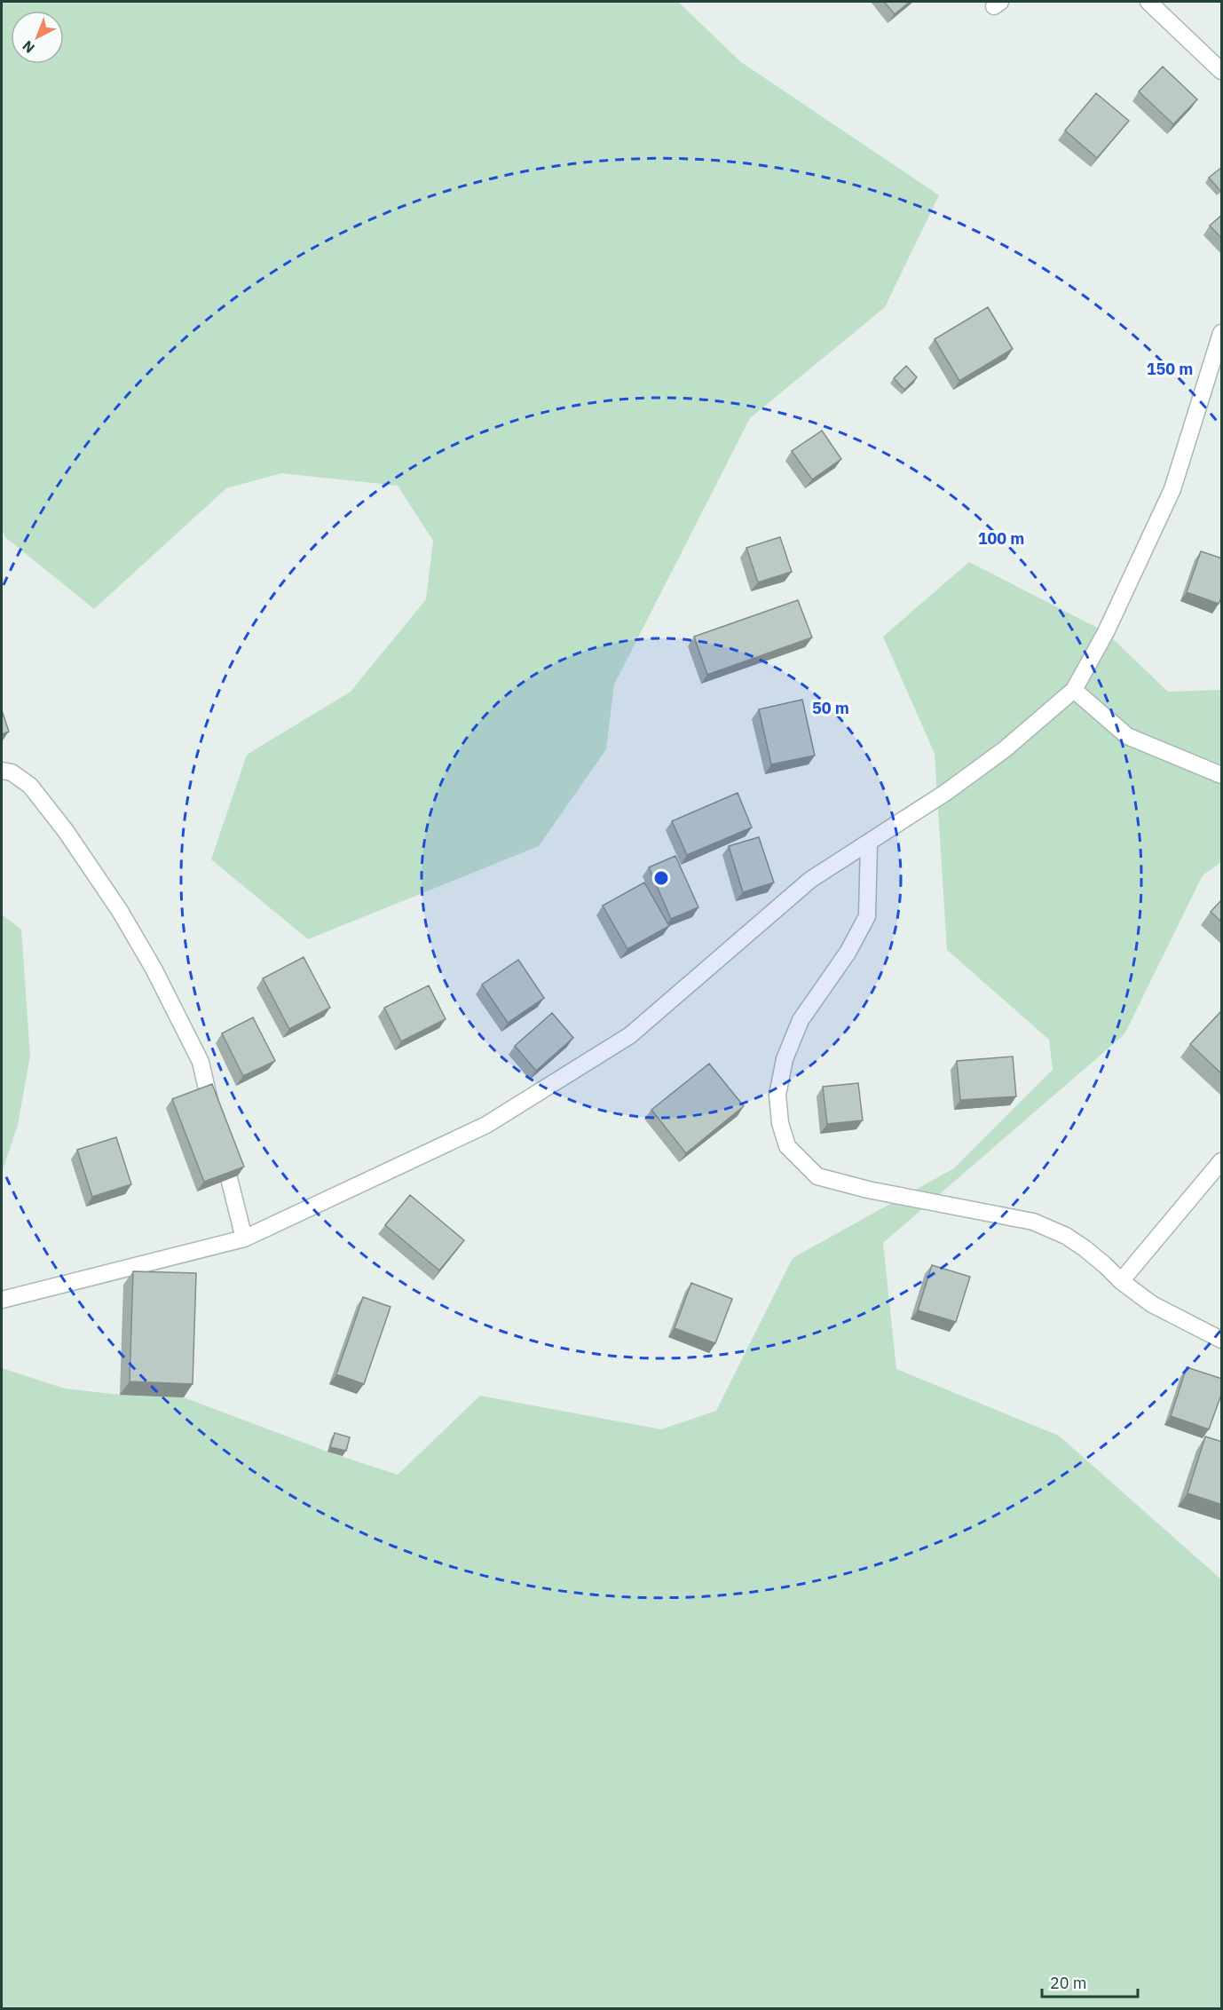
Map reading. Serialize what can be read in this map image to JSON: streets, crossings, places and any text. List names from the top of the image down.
{
  "scale_bar": "20 m",
  "north": "bottom left",
  "rings": ["150 m", "100 m", "50 m"]
}
